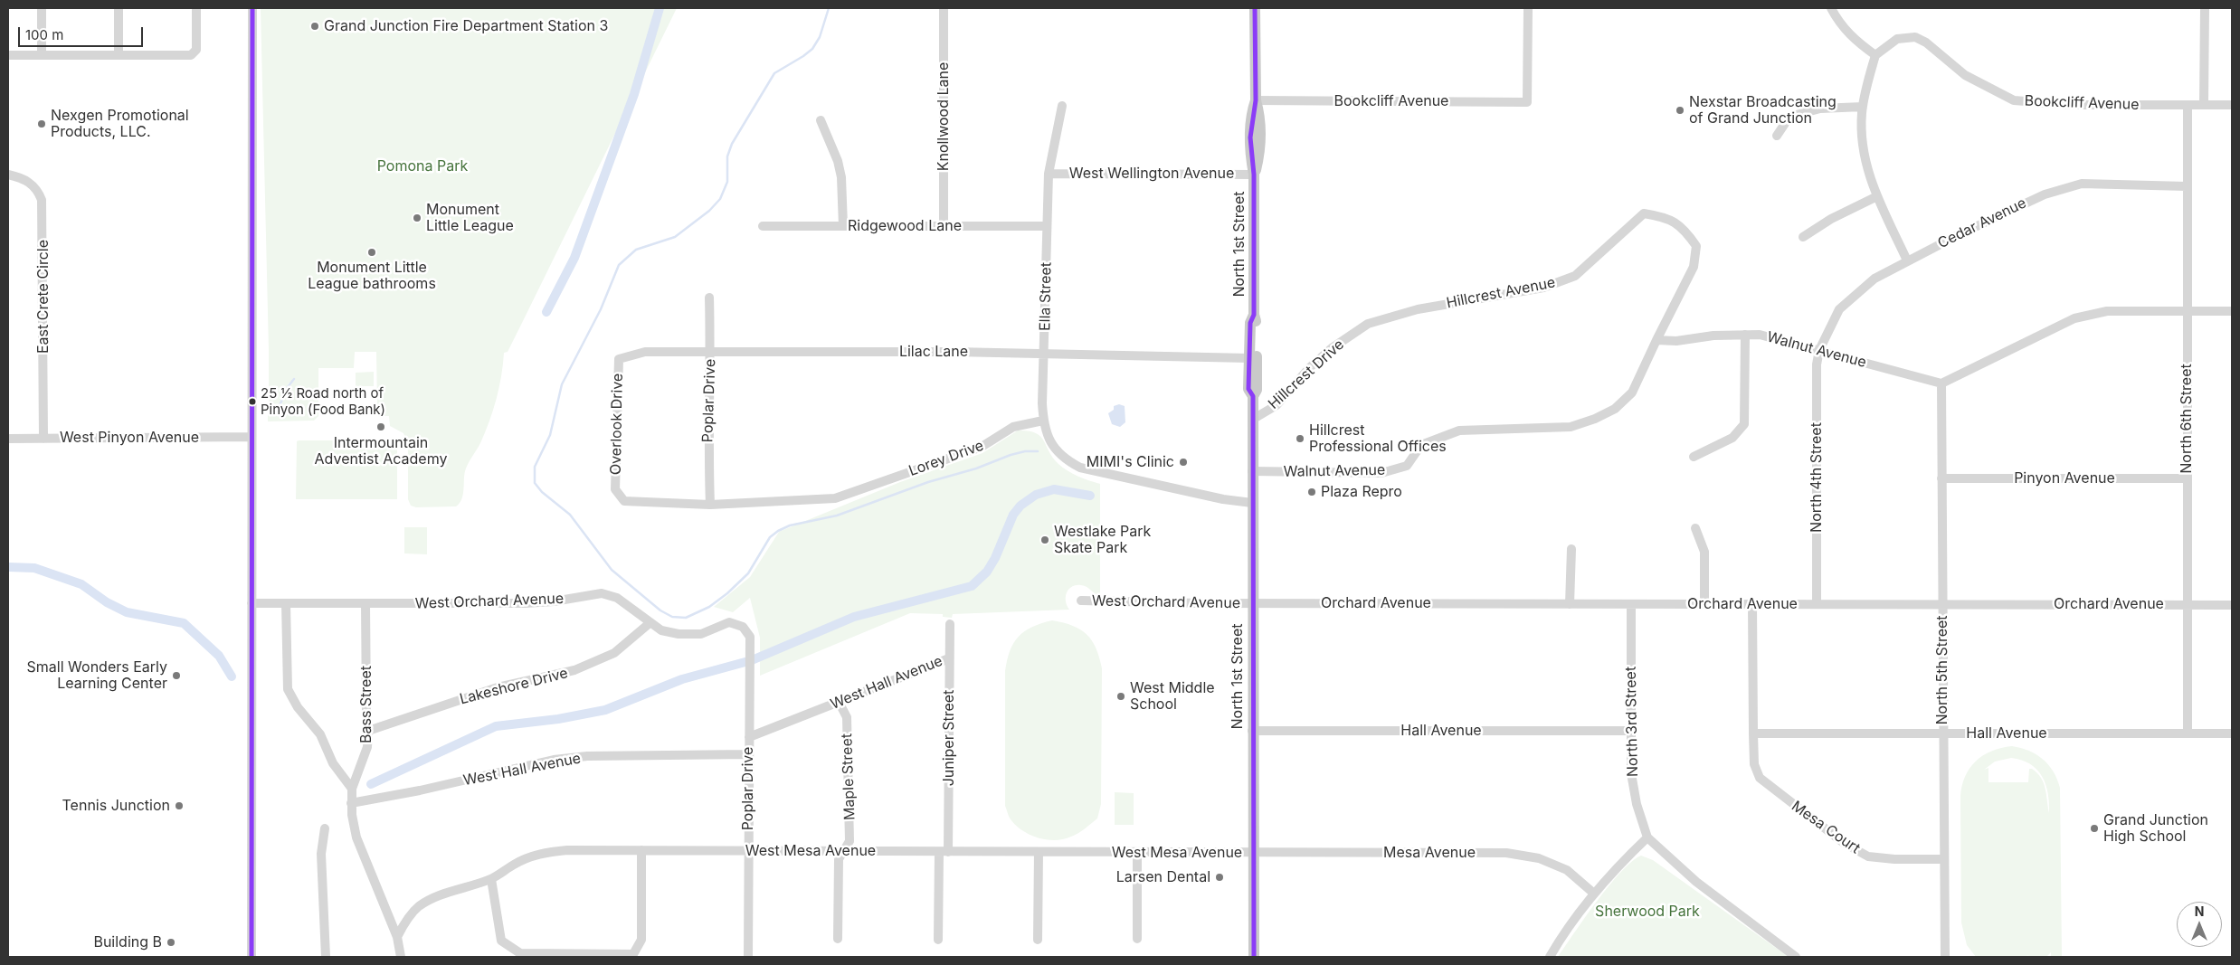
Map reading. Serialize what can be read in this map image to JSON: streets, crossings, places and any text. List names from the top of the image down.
{
  "streets": {
    "main road": ["North 1st Street"],
    "street": [
      "Bookcliff Avenue",
      "Knollwood Lane",
      "West Wellington Avenue",
      "Cedar Avenue",
      "Ridgewood Lane",
      "Hillcrest Avenue",
      "East Crete Circle",
      "Ella Street",
      "Walnut Avenue",
      "Lilac Lane",
      "Hillcrest Drive",
      "Poplar Drive",
      "North 6th Street",
      "Overlook Drive",
      "West Pinyon Avenue",
      "Lorey Drive",
      "North 4th Street",
      "Pinyon Avenue",
      "West Orchard Avenue",
      "Orchard Avenue",
      "North 5th Street",
      "West Hall Avenue",
      "Lakeshore Drive",
      "Bass Street",
      "North 3rd Street",
      "Hall Avenue",
      "Juniper Street",
      "Maple Street",
      "Mesa Court",
      "West Mesa Avenue",
      "Mesa Avenue"
    ]
  },
  "crossings": [
    ["Bookcliff Avenue", "North 1st Street"],
    ["Bookcliff Avenue", "North 6th Street"],
    ["Knollwood Lane", "Ridgewood Lane"],
    ["West Wellington Avenue", "North 1st Street"],
    ["West Wellington Avenue", "Ella Street"],
    ["Cedar Avenue", "Walnut Avenue"],
    ["Cedar Avenue", "North 6th Street"],
    ["Cedar Avenue", "North 4th Street"],
    ["Ridgewood Lane", "Ella Street"],
    ["North 1st Street", "Walnut Avenue"],
    ["North 1st Street", "Lilac Lane"],
    ["North 1st Street", "Hillcrest Drive"],
    ["North 1st Street", "West Orchard Avenue"],
    ["North 1st Street", "Orchard Avenue"],
    ["North 1st Street", "Hall Avenue"],
    ["North 1st Street", "West Mesa Avenue"],
    ["North 1st Street", "Mesa Avenue"],
    ["Hillcrest Avenue", "Walnut Avenue"],
    ["Hillcrest Avenue", "Hillcrest Drive"],
    ["East Crete Circle", "West Pinyon Avenue"],
    ["Ella Street", "Lilac Lane"],
    ["Ella Street", "Lorey Drive"],
    ["Walnut Avenue", "North 4th Street"],
    ["Walnut Avenue", "North 5th Street"],
    ["Lilac Lane", "Poplar Drive"],
    ["Lilac Lane", "Overlook Drive"],
    ["Poplar Drive", "Lorey Drive"],
    ["Poplar Drive", "West Orchard Avenue"],
    ["Poplar Drive", "West Hall Avenue"],
    ["Poplar Drive", "West Mesa Avenue"],
    ["North 6th Street", "Pinyon Avenue"],
    ["North 6th Street", "Orchard Avenue"],
    ["North 6th Street", "Hall Avenue"],
    ["Overlook Drive", "Lorey Drive"],
    ["North 4th Street", "Orchard Avenue"],
    ["Pinyon Avenue", "North 5th Street"],
    ["West Orchard Avenue", "Orchard Avenue"],
    ["West Orchard Avenue", "Lakeshore Drive"],
    ["West Orchard Avenue", "Bass Street"],
    ["Orchard Avenue", "North 5th Street"],
    ["Orchard Avenue", "North 3rd Street"],
    ["North 5th Street", "Hall Avenue"],
    ["North 5th Street", "Mesa Court"],
    ["West Hall Avenue", "Bass Street"],
    ["West Hall Avenue", "Juniper Street"],
    ["West Hall Avenue", "Maple Street"],
    ["Lakeshore Drive", "Bass Street"],
    ["Bass Street", "West Mesa Avenue"],
    ["North 3rd Street", "Hall Avenue"],
    ["Hall Avenue", "Mesa Court"],
    ["Juniper Street", "West Mesa Avenue"],
    ["Maple Street", "West Mesa Avenue"],
    ["West Mesa Avenue", "Mesa Avenue"]
  ],
  "parks": ["Pomona Park", "Sherwood Park"],
  "places": [
    "Grand Junction Fire Department Station 3",
    "Nexstar Broadcasting of Grand Junction",
    "Nexgen Promotional Products, LLC.",
    "Monument Little League",
    "Monument Little League bathrooms",
    "25 ½ Road north of Pinyon (Food Bank)",
    "Intermountain Adventist Academy",
    "Hillcrest Professional Offices",
    "MIMI's Clinic",
    "Plaza Repro",
    "Westlake Park Skate Park",
    "Small Wonders Early Learning Center",
    "West Middle School",
    "Tennis Junction",
    "Grand Junction High School",
    "Larsen Dental",
    "Building B"
  ],
  "scale_bar": "100 m",
  "north": "top"
}
